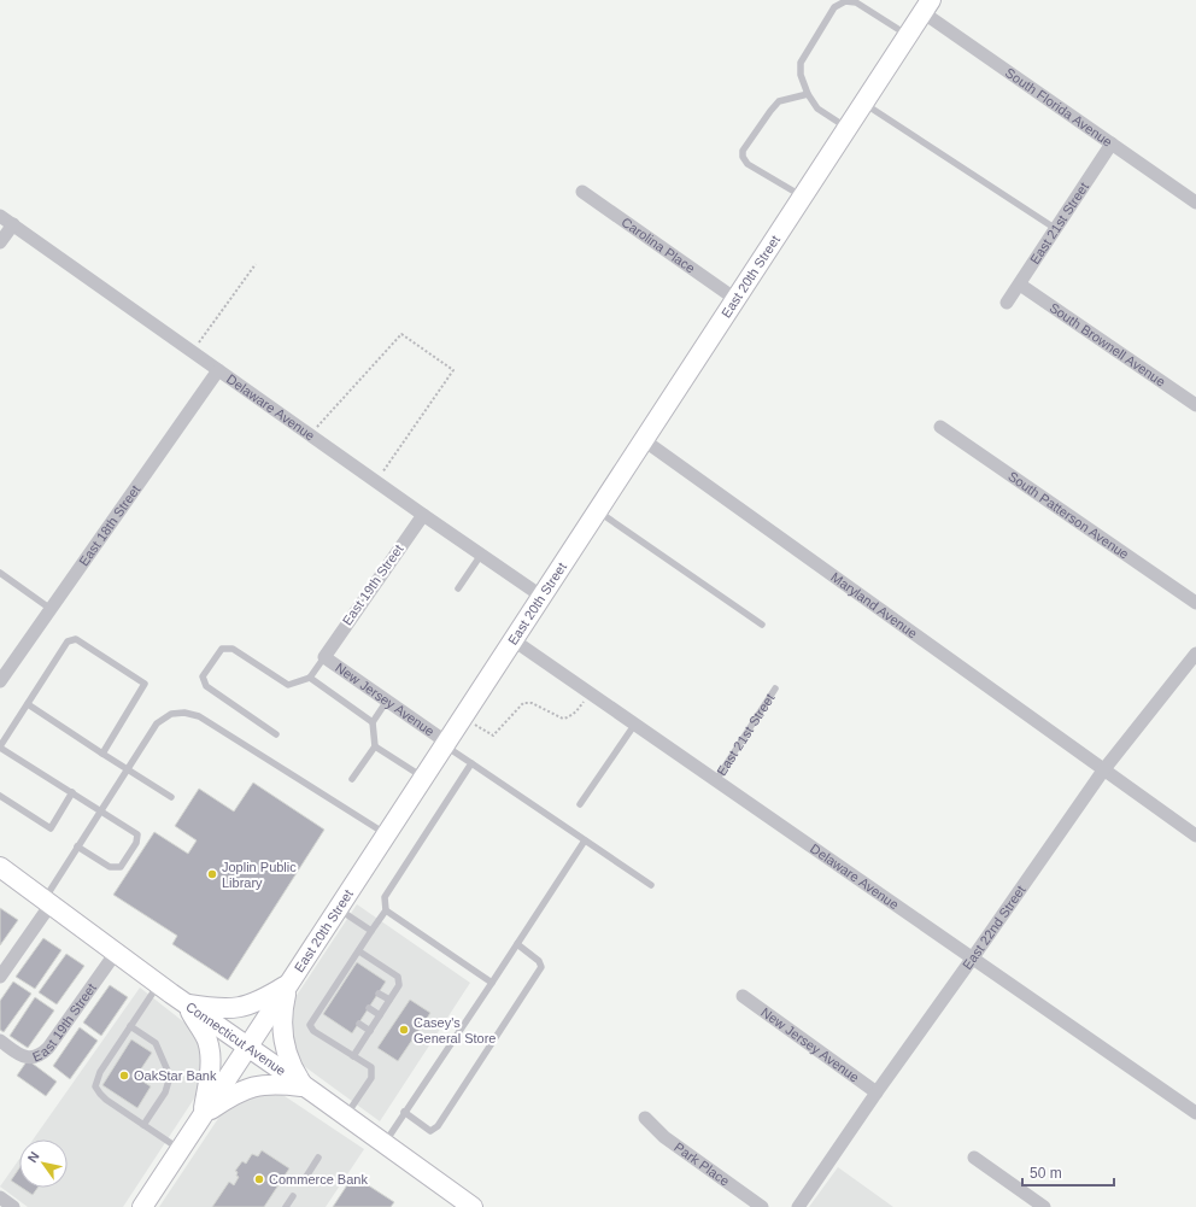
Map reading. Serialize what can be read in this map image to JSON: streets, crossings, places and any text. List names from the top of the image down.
{
  "streets": {
    "main road": ["East 20th Street", "Connecticut Avenue"],
    "street": [
      "South Florida Avenue",
      "East 21st Street",
      "Carolina Place",
      "South Brownell Avenue",
      "Delaware Avenue",
      "South Patterson Avenue",
      "East 18th Street",
      "East 19th Street",
      "Maryland Avenue",
      "New Jersey Avenue",
      "East 22nd Street",
      "Park Place"
    ]
  },
  "crossings": [
    ["South Florida Avenue", "East 21st Street"],
    ["South Florida Avenue", "East 20th Street"],
    ["East 21st Street", "South Brownell Avenue"],
    ["East 21st Street", "Delaware Avenue"],
    ["Carolina Place", "East 20th Street"],
    ["East 20th Street", "Delaware Avenue"],
    ["East 20th Street", "Maryland Avenue"],
    ["East 20th Street", "New Jersey Avenue"],
    ["East 20th Street", "Connecticut Avenue"],
    ["Delaware Avenue", "East 18th Street"],
    ["Delaware Avenue", "East 19th Street"],
    ["Delaware Avenue", "East 22nd Street"],
    ["East 19th Street", "New Jersey Avenue"],
    ["East 19th Street", "Connecticut Avenue"],
    ["Maryland Avenue", "East 22nd Street"],
    ["New Jersey Avenue", "East 22nd Street"]
  ],
  "places": [
    "Joplin Public Library",
    "Casey's General Store",
    "OakStar Bank",
    "Commerce Bank"
  ],
  "scale_bar": "50 m",
  "north": "top left"
}
